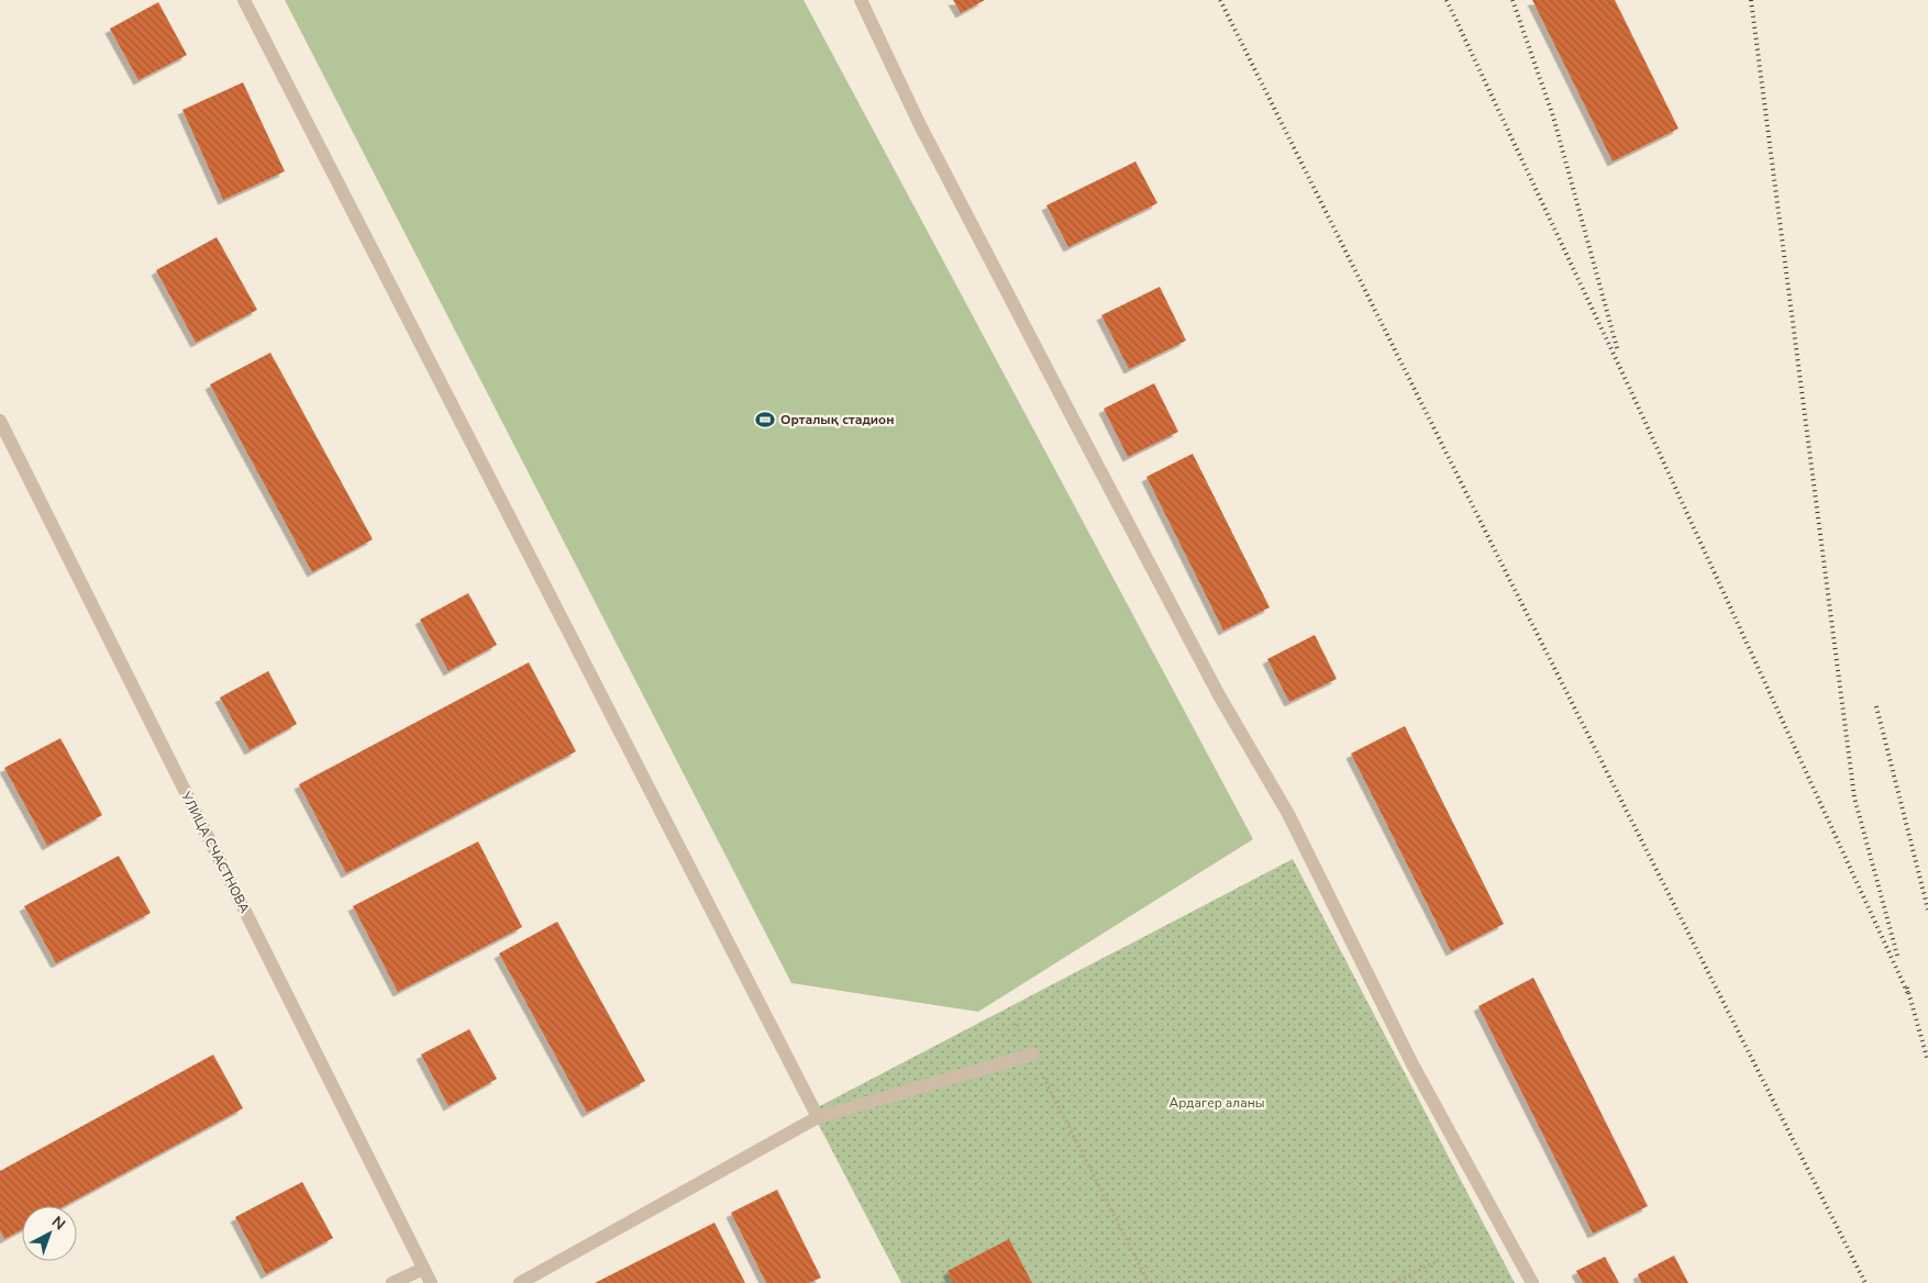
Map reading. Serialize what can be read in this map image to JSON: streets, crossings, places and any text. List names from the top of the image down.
{
  "streets": {
    "street": ["УЛИЦА СЧАСТНОВА"]
  },
  "parks": ["Ардагер аланы"],
  "places": {
    "sports": ["Орталық стадион"]
  },
  "north": "top right"
}
